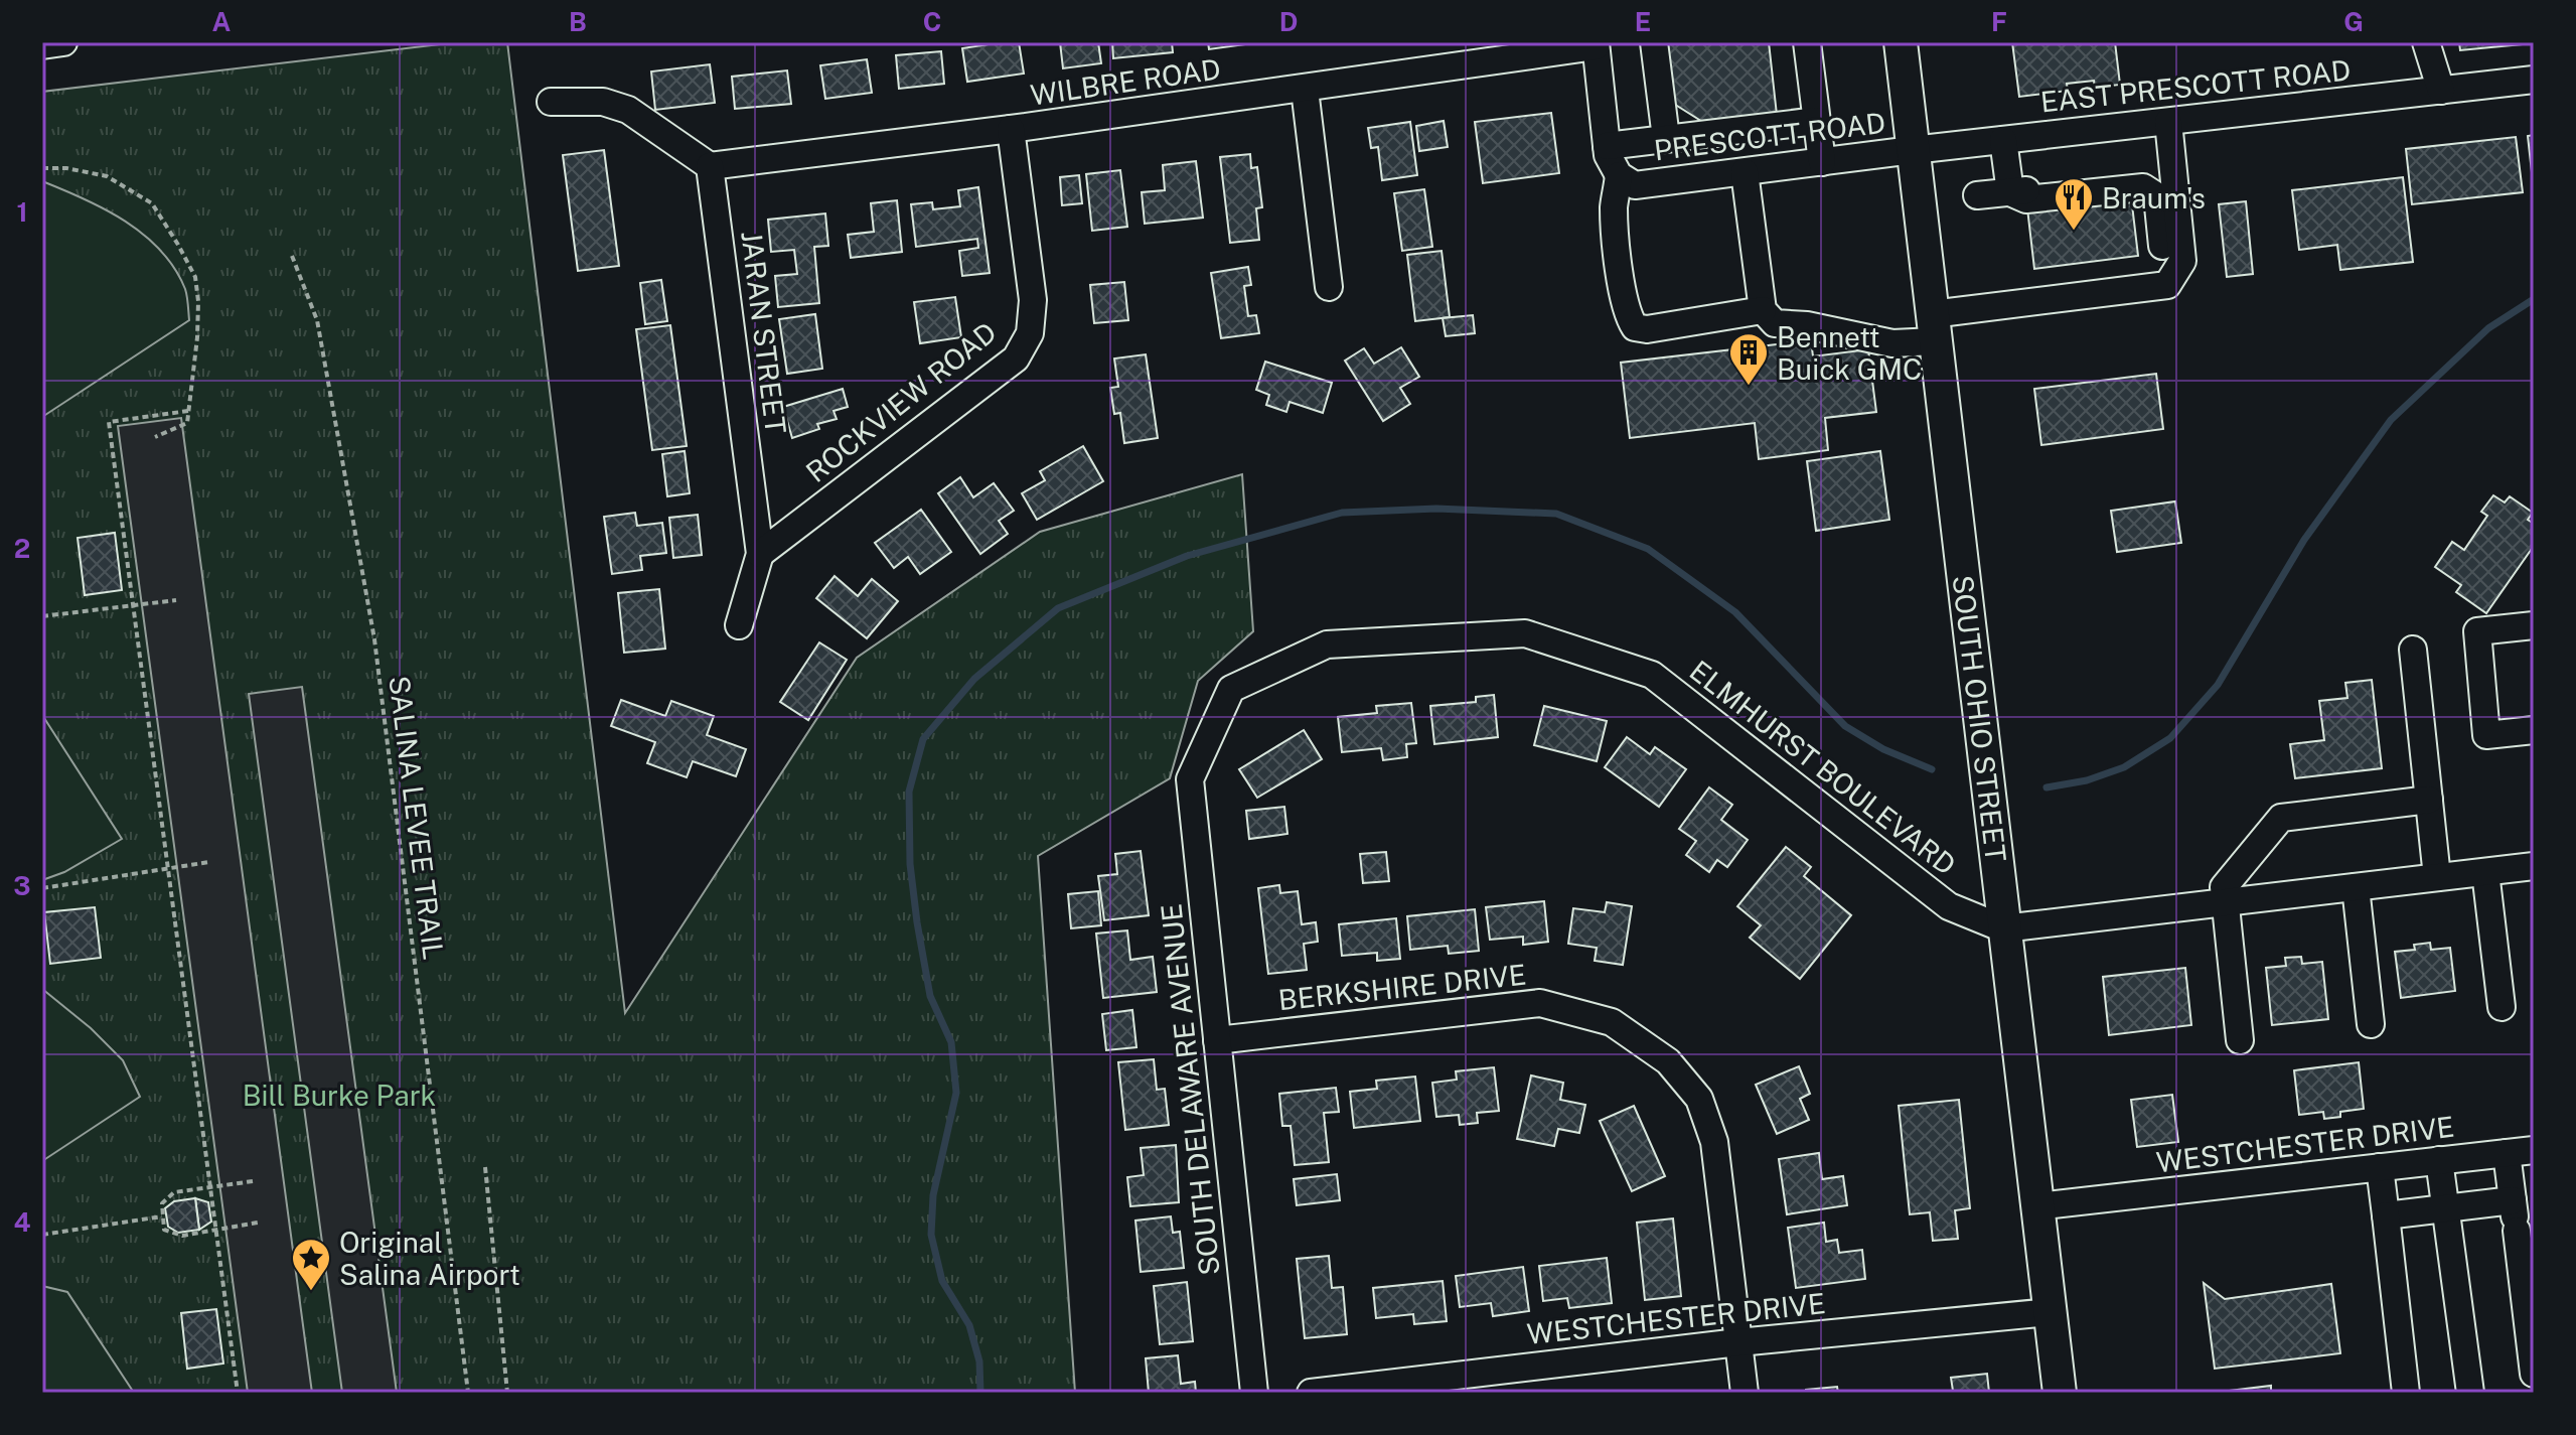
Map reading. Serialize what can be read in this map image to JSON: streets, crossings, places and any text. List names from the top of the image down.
{
  "streets": {
    "main road": ["SOUTH OHIO STREET"],
    "street": [
      "WILBRE ROAD",
      "EAST PRESCOTT ROAD",
      "PRESCOTT ROAD",
      "JARAN STREET",
      "ROCKVIEW ROAD",
      "ELMHURST BOULEVARD",
      "BERKSHIRE DRIVE",
      "SOUTH DELAWARE AVENUE",
      "WESTCHESTER DRIVE"
    ],
    "path": ["SALINA LEVEE TRAIL"]
  },
  "crossings": [
    ["WILBRE ROAD", "JARAN STREET"],
    ["WILBRE ROAD", "ROCKVIEW ROAD"],
    ["EAST PRESCOTT ROAD", "PRESCOTT ROAD"],
    ["EAST PRESCOTT ROAD", "SOUTH OHIO STREET"],
    ["PRESCOTT ROAD", "SOUTH OHIO STREET"],
    ["JARAN STREET", "ROCKVIEW ROAD"],
    ["SOUTH OHIO STREET", "ELMHURST BOULEVARD"],
    ["SOUTH OHIO STREET", "WESTCHESTER DRIVE"],
    ["ELMHURST BOULEVARD", "SOUTH DELAWARE AVENUE"],
    ["BERKSHIRE DRIVE", "SOUTH DELAWARE AVENUE"],
    ["BERKSHIRE DRIVE", "WESTCHESTER DRIVE"]
  ],
  "parks": ["Bill Burke Park"],
  "places": {
    "restaurant": ["Braum's"],
    "building": ["Bennett Buick GMC"],
    "place": ["Original Salina Airport"]
  },
  "grid": {
    "columns": [
      "A",
      "B",
      "C",
      "D",
      "E",
      "F",
      "G"
    ],
    "rows": [
      "1",
      "2",
      "3",
      "4"
    ]
  }
}
